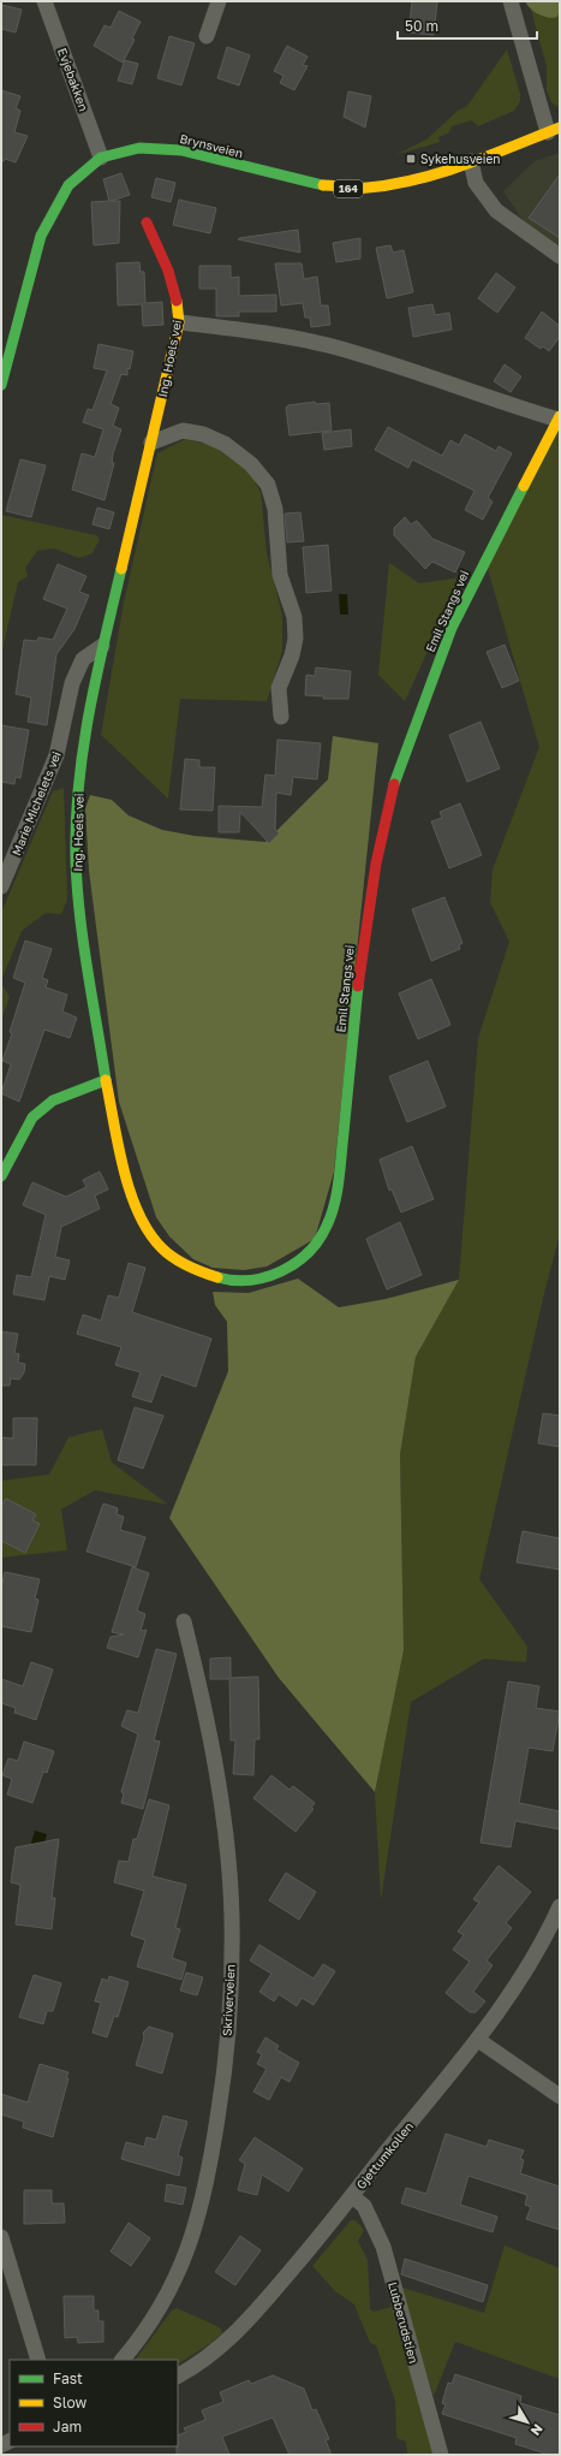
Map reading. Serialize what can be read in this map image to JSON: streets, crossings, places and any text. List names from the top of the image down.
{
  "streets": {
    "street": [
      "Evjebakken",
      "Brynsveien",
      "164",
      "Ing. Hoels vei",
      "Emil Stangs vei",
      "Marie Michelets vei",
      "Skriverveien",
      "Gjettumkollen",
      "Lubberudstien"
    ]
  },
  "crossings": [
    ["Evjebakken", "Brynsveien"],
    ["Ing. Hoels vei", "Emil Stangs vei"],
    ["Ing. Hoels vei", "Marie Michelets vei"],
    ["Gjettumkollen", "Lubberudstien"]
  ],
  "places": {
    "transit": ["Sykehusveien"]
  },
  "legend": ["Fast", "Slow", "Jam"],
  "scale_bar": "50 m",
  "north": "bottom right"
}
